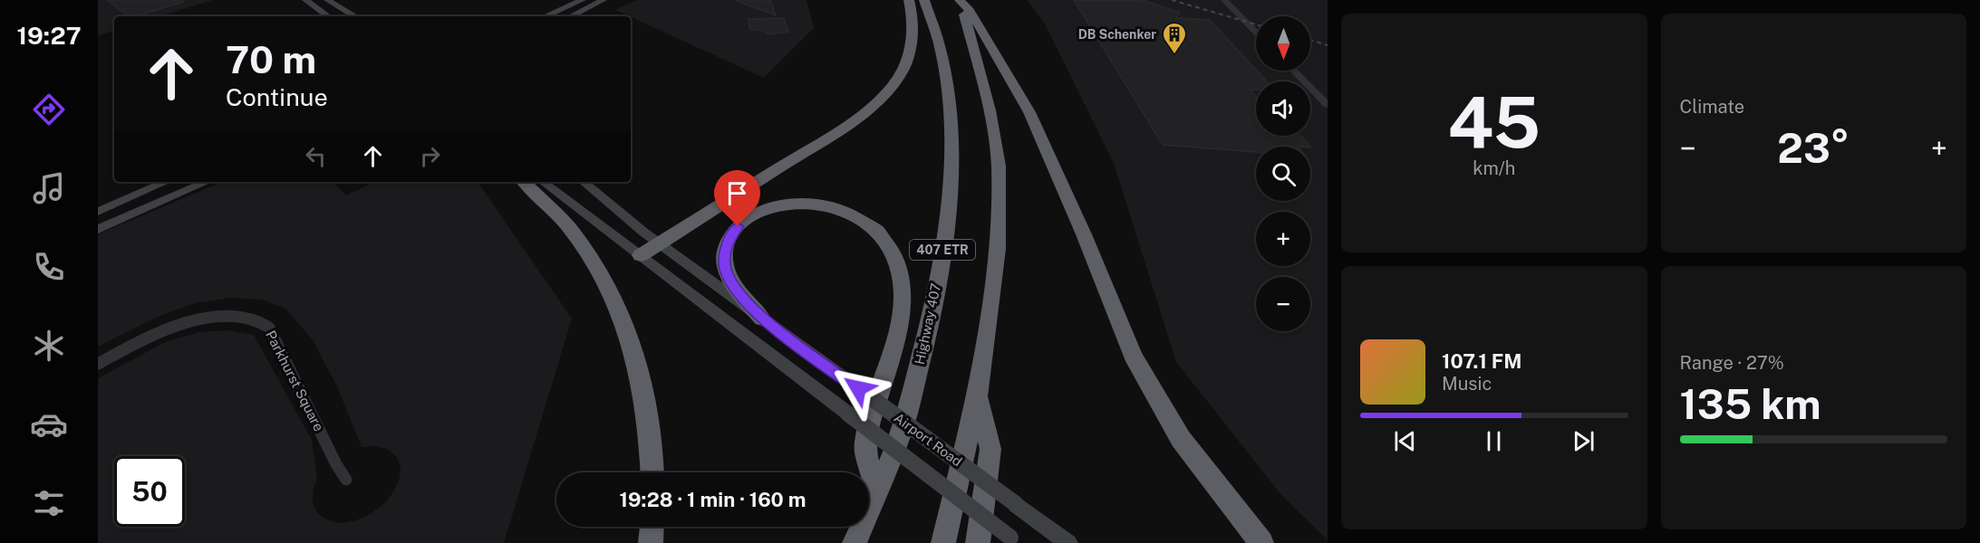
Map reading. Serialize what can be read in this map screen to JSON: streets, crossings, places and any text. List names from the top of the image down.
{
  "streets": {
    "highway": ["407 ETR", "Highway 407"],
    "main road": ["Airport Road"],
    "street": ["Parkhurst Square"]
  },
  "places": {
    "building": ["DB Schenker"]
  },
  "north": "bottom",
  "page": {
    "tabs": "19:27",
    "tile": [
      ["45", "km/h"],
      "Climate",
      ["Range · 27%", "135 km"]
    ],
    "map_buttons": ["+", "−"],
    "turn": ["70 m", "Continue"],
    "heat": ["−", "23°", "+"],
    "song": ["107.1 FM", "Music"],
    "limit": "50",
    "trip": "19:28 · 1 min · 160 m"
  }
}
